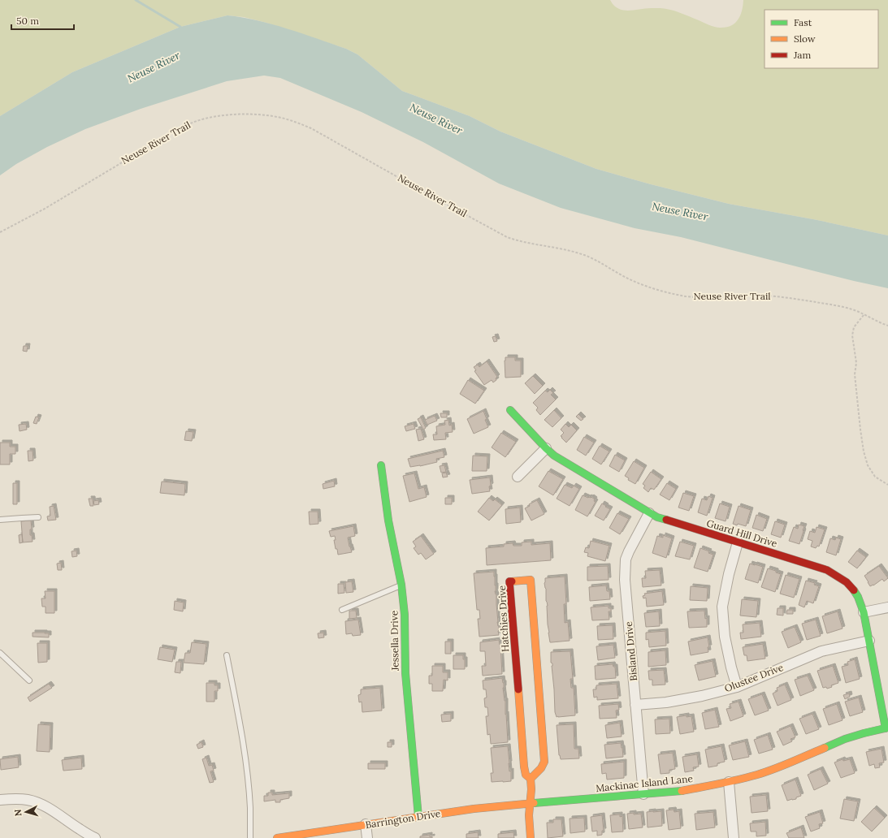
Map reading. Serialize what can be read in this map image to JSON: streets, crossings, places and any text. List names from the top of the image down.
{
  "streets": {
    "street": [
      "Guard Hill Drive",
      "Hatchies Drive",
      "Jessella Drive",
      "Bisland Drive",
      "Olustee Drive",
      "Mackinac Island Lane",
      "Barrington Drive"
    ],
    "path": ["Neuse River Trail"]
  },
  "crossings": [
    ["Guard Hill Drive", "Bisland Drive"],
    ["Guard Hill Drive", "Olustee Drive"],
    ["Guard Hill Drive", "Mackinac Island Lane"],
    ["Hatchies Drive", "Mackinac Island Lane"],
    ["Hatchies Drive", "Barrington Drive"],
    ["Jessella Drive", "Barrington Drive"],
    ["Bisland Drive", "Olustee Drive"],
    ["Bisland Drive", "Mackinac Island Lane"],
    ["Mackinac Island Lane", "Barrington Drive"]
  ],
  "water": ["Neuse River"],
  "legend": ["Fast", "Slow", "Jam"],
  "scale_bar": "50 m",
  "north": "left"
}
